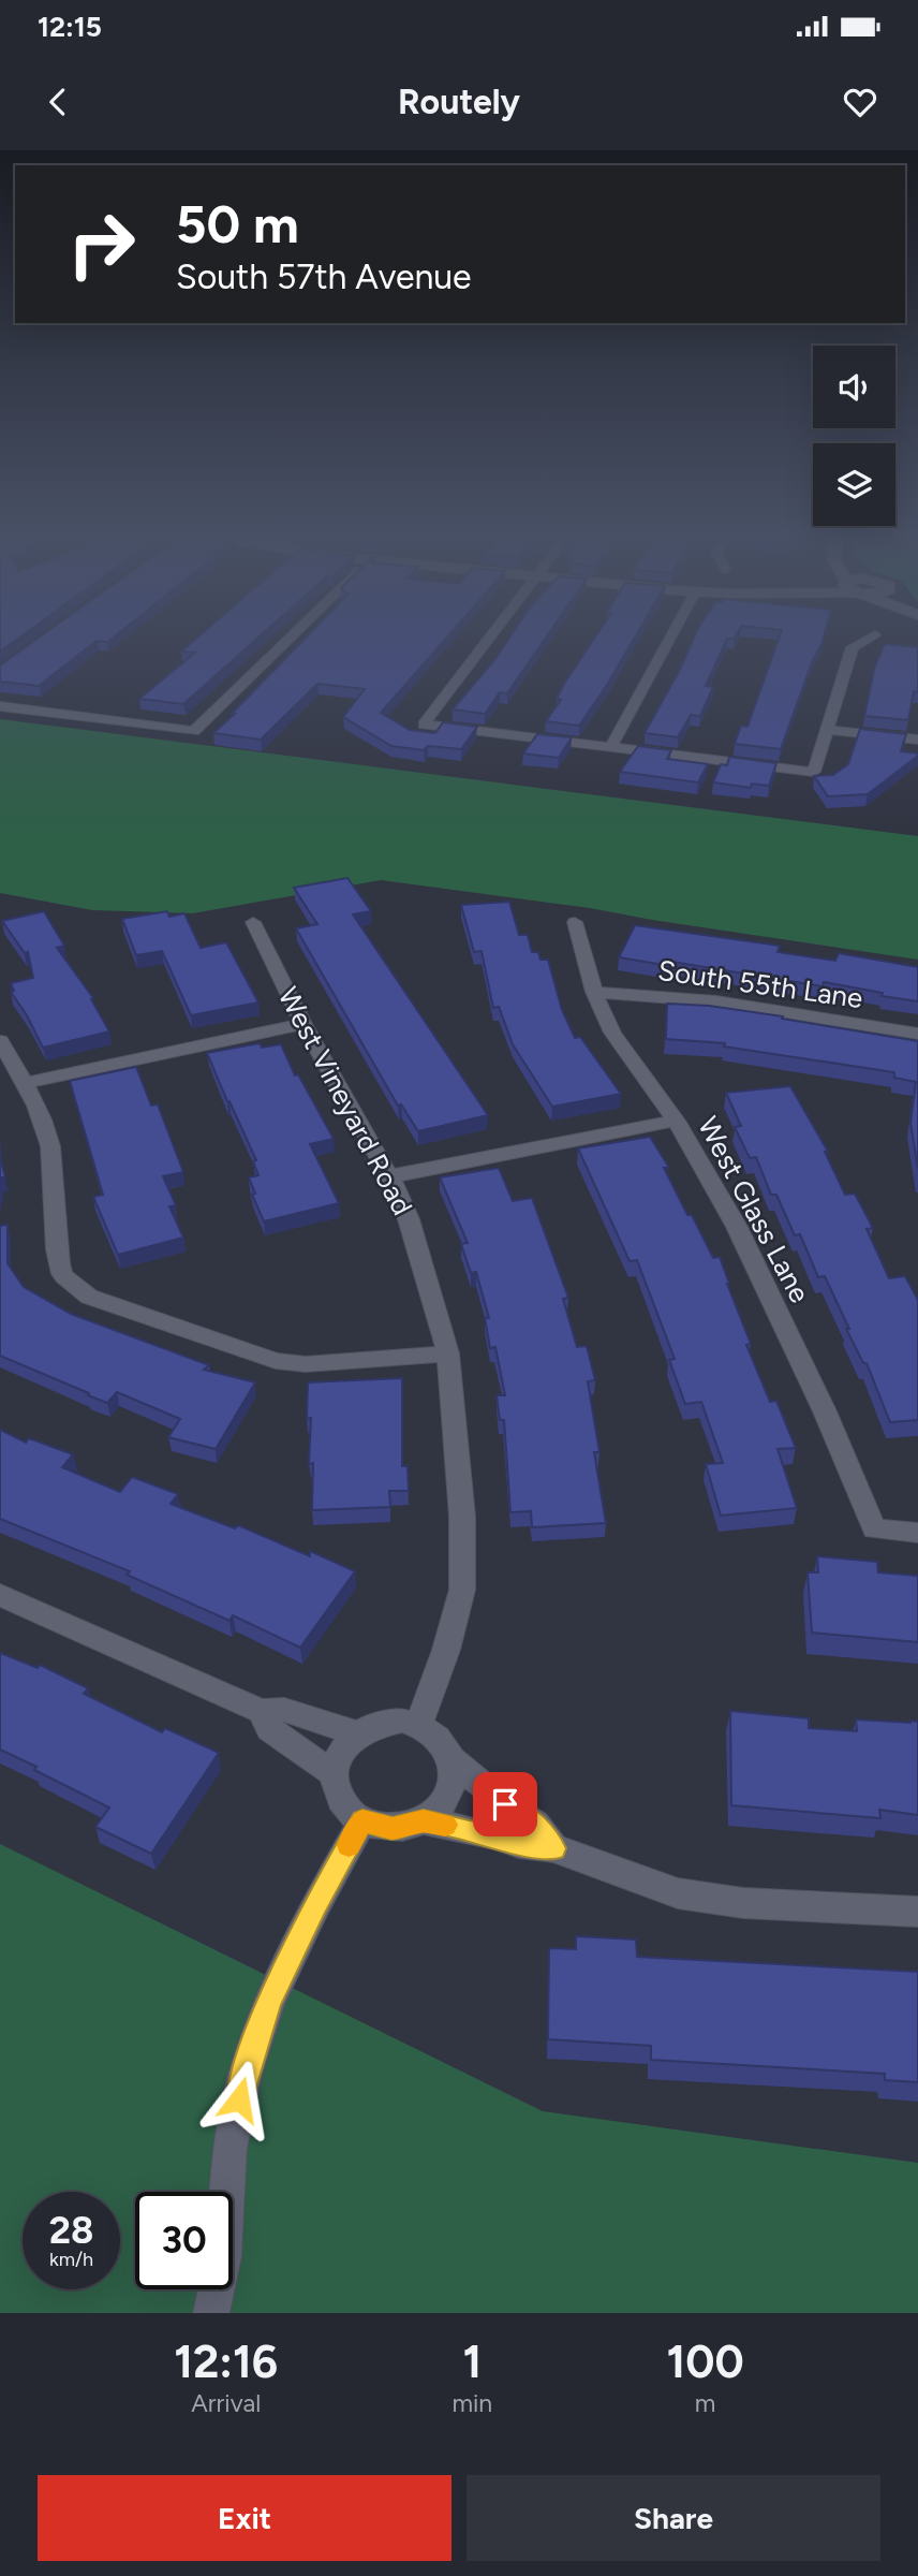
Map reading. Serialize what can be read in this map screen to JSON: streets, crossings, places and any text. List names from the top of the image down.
{
  "streets": {
    "street": ["South 55th Lane", "West Vineyard Road", "West Glass Lane"]
  },
  "crossings": [
    ["South 55th Lane", "West Glass Lane"]
  ],
  "page": {
    "status": "12:15",
    "header": "Routely",
    "turn": ["50 m", "South 57th Avenue"],
    "speed": "28 km/h",
    "limit": "30",
    "eta": [
      "12:16",
      "Arrival",
      "1",
      "min",
      "100",
      "m"
    ],
    "buttons": ["Exit", "Share"]
  }
}
